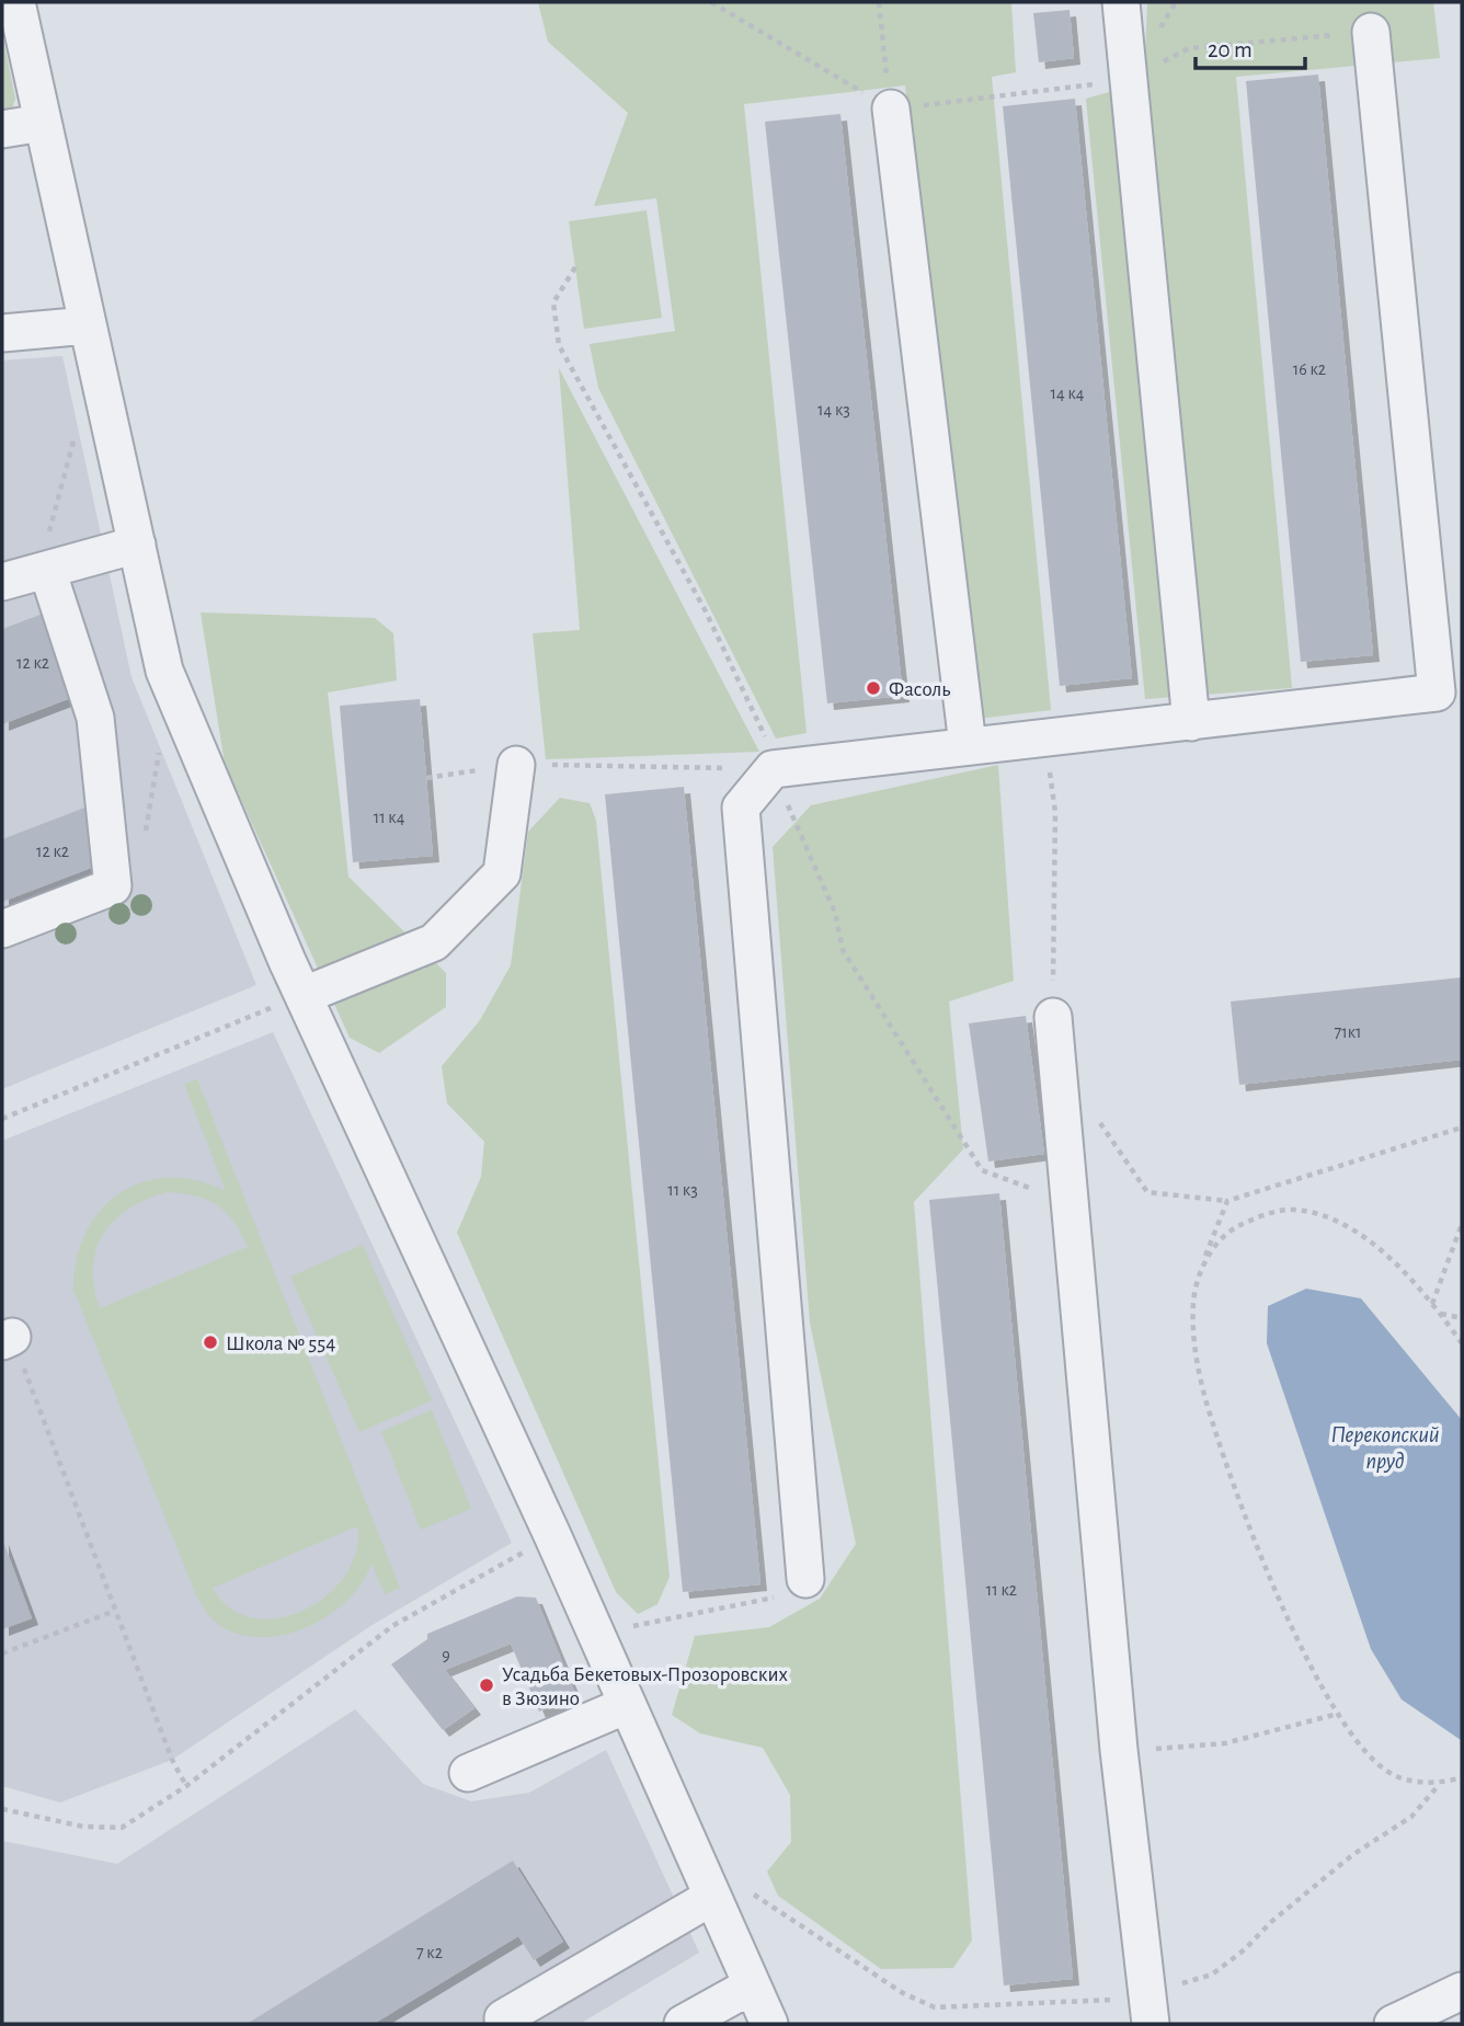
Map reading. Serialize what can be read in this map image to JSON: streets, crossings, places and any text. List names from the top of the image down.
{
  "water": ["Перекопский пруд"],
  "places": ["Фасоль", "Школа № 554", "Усадьба Бекетовых-Прозоровских в Зюзино"],
  "house_numbers": [
    "16 к2",
    "14 к4",
    "14 к3",
    "12 к2",
    "11 к4",
    "12 к2",
    "71к1",
    "11 к3",
    "11 к2",
    "9",
    "7 к2"
  ],
  "scale_bar": "20 m"
}
